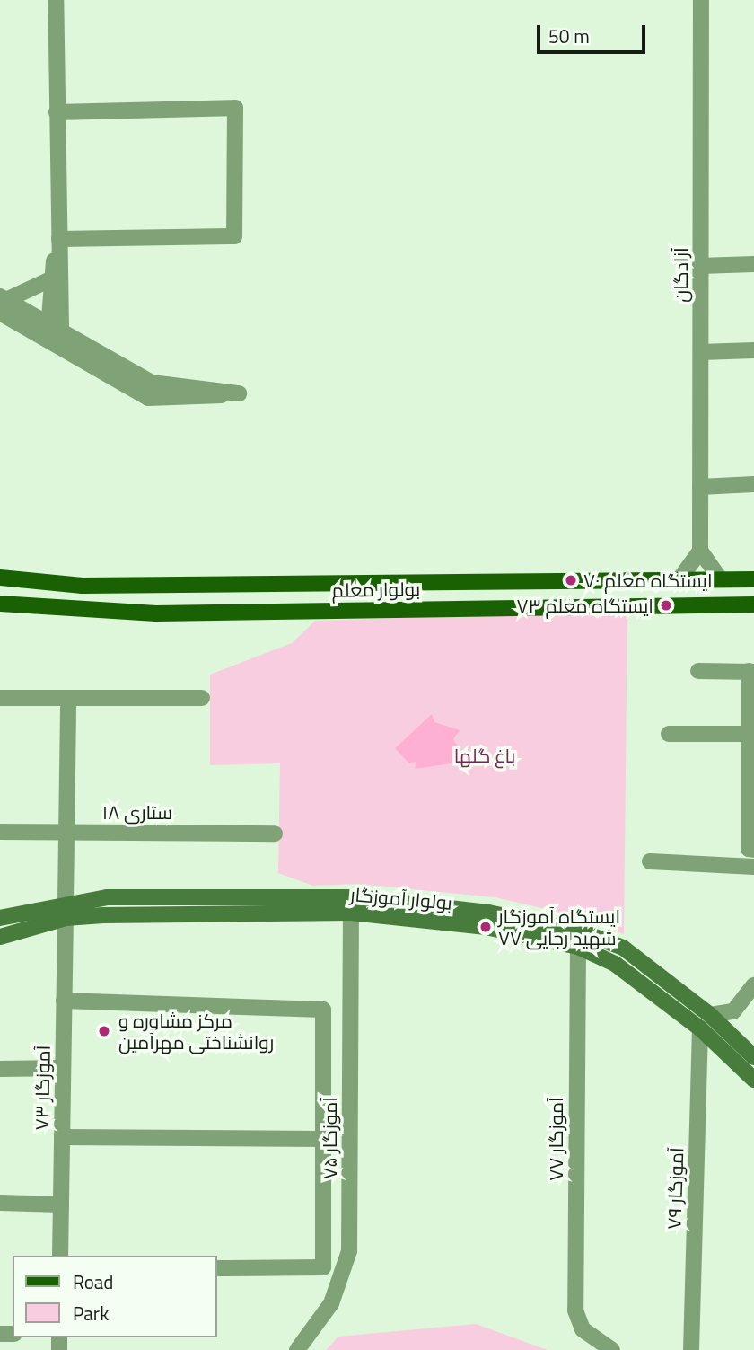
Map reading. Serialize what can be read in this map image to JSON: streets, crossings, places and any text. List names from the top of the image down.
{
  "streets": {
    "main road": ["بولوار معلم", "بولوار آموزگار"],
    "street": [
      "آزادگان",
      "ستاری ۱۸",
      "۷۳ آموزگار",
      "آموزگار ۷۵",
      "۷۷ آموزگار",
      "۷۹ آموزگار"
    ]
  },
  "crossings": [
    ["بولوار آموزگار", "۷۳ آموزگار"],
    ["بولوار آموزگار", "آموزگار ۷۵"],
    ["بولوار آموزگار", "۷۷ آموزگار"],
    ["بولوار آموزگار", "۷۹ آموزگار"]
  ],
  "parks": ["باغ گلها"],
  "places": [
    "ایستگاه معلم ۷۰",
    "ایستگاه معلم ۷۳",
    "ایستگاه آموزگار شهید رجایی ۷۷",
    "مرکز مشاوره و روانشناختی مهرآمین"
  ],
  "legend": ["Road", "Park"],
  "scale_bar": "50 m"
}
